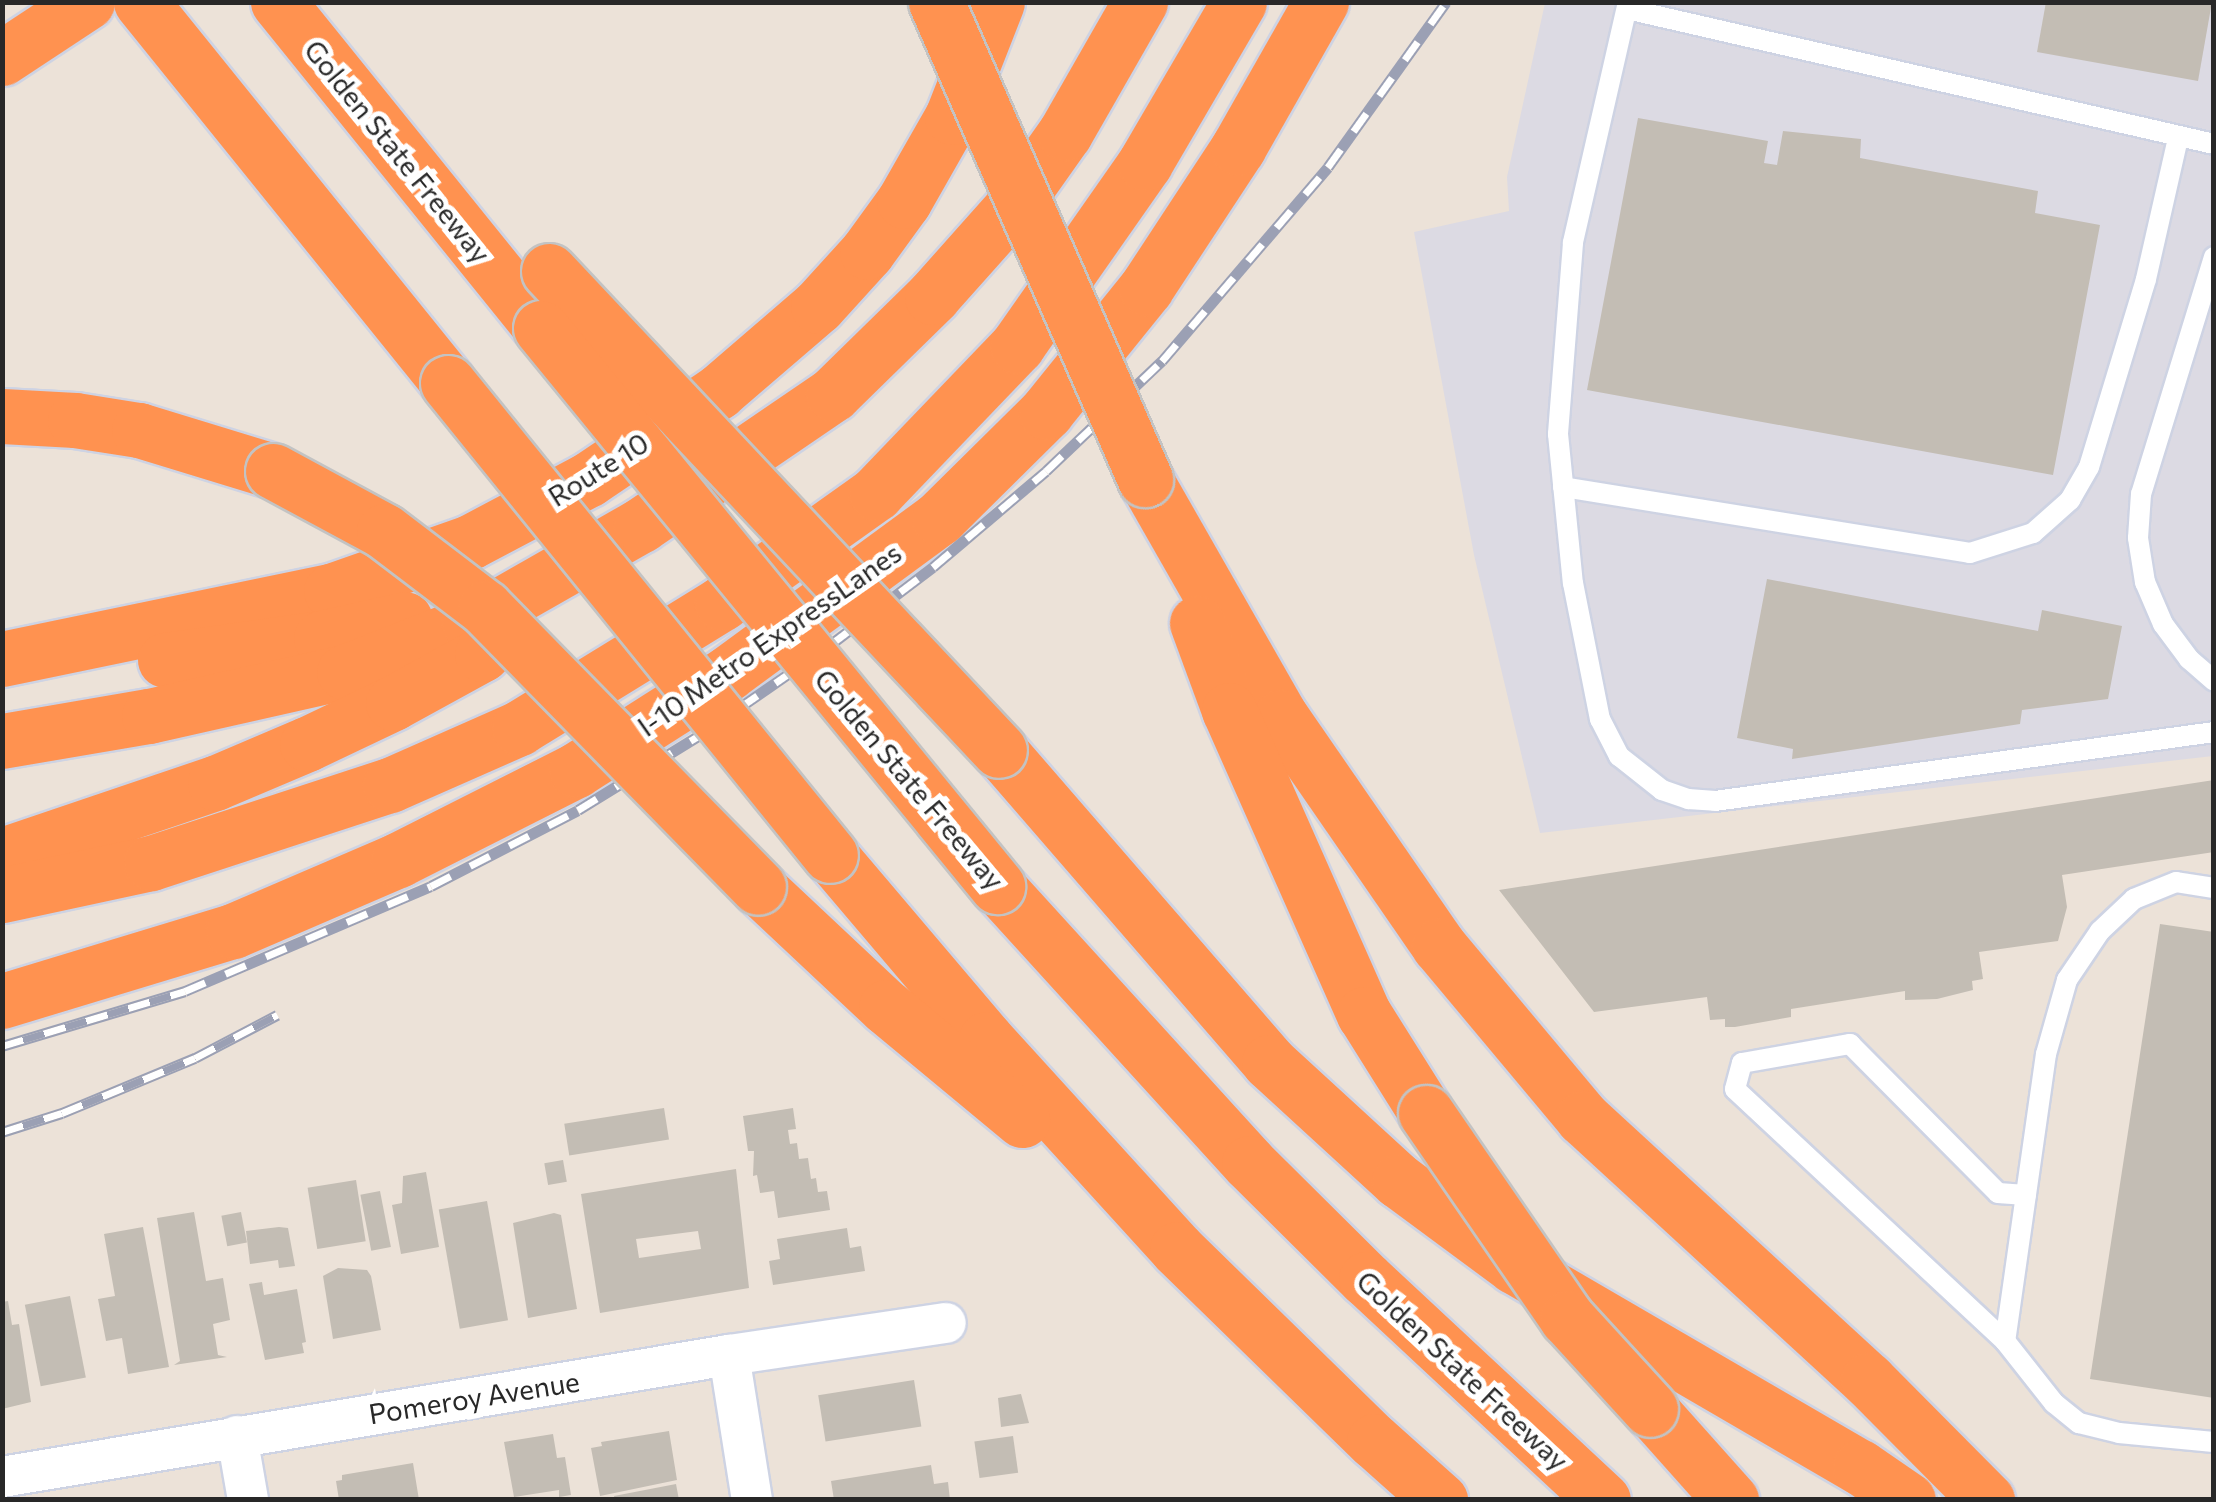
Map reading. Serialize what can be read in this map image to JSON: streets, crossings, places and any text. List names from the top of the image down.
{
  "streets": {
    "highway": ["Golden State Freeway", "Route 10", "I-10 Metro ExpressLanes"],
    "street": ["Pomeroy Avenue"]
  }
}
